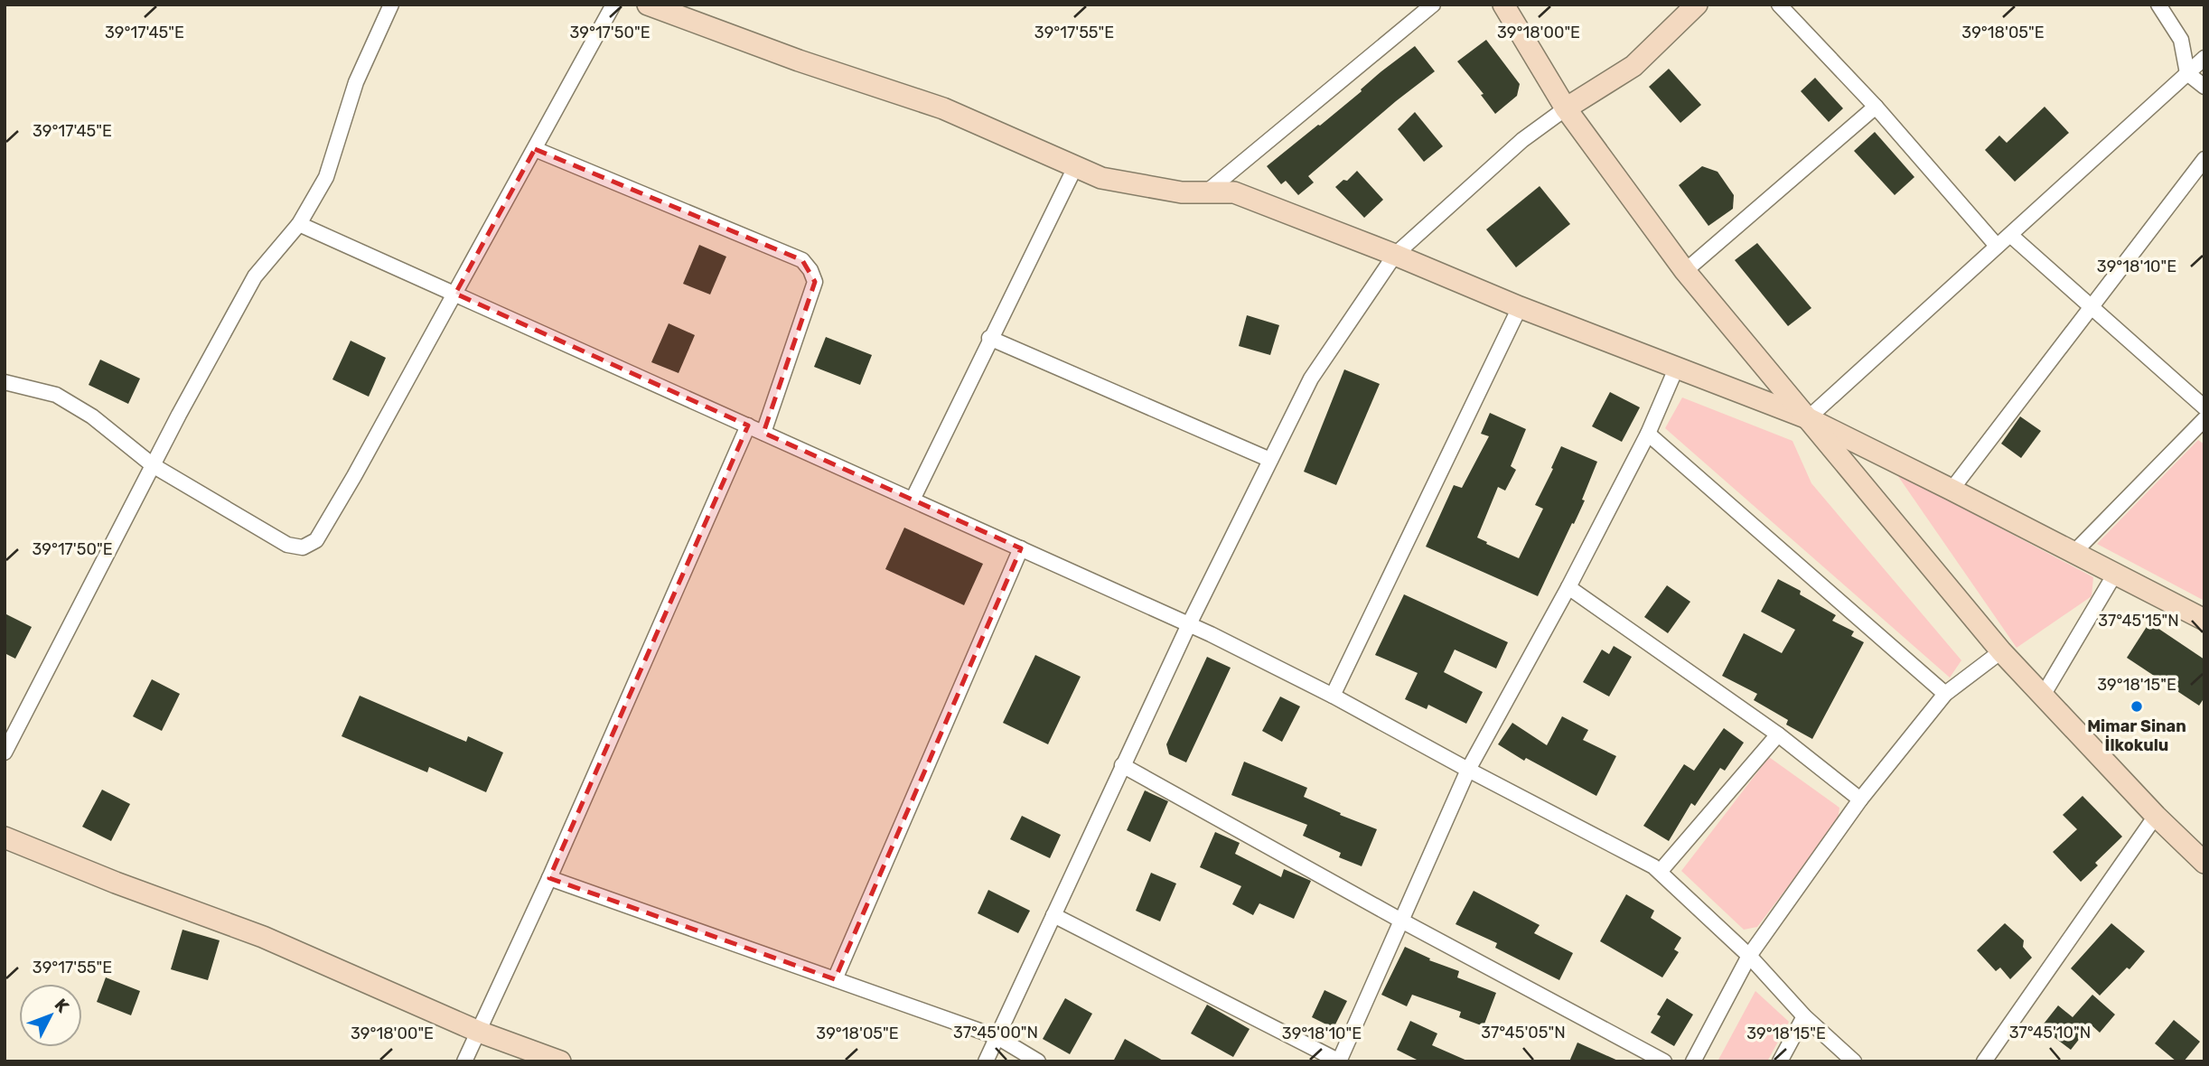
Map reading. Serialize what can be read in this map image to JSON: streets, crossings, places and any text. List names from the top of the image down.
{
  "places": ["Mimar Sinan İlkokulu"],
  "north": "top right",
  "coordinates": [
    "39°18'05\"E",
    "39°17'45\"E",
    "39°17'50\"E",
    "39°17'55\"E",
    "39°18'00\"E",
    "39°18'10\"E",
    "37°45'15\"N",
    "39°18'15\"E",
    "37°45'00\"N",
    "37°45'05\"N",
    "37°45'10\"N"
  ]
}
